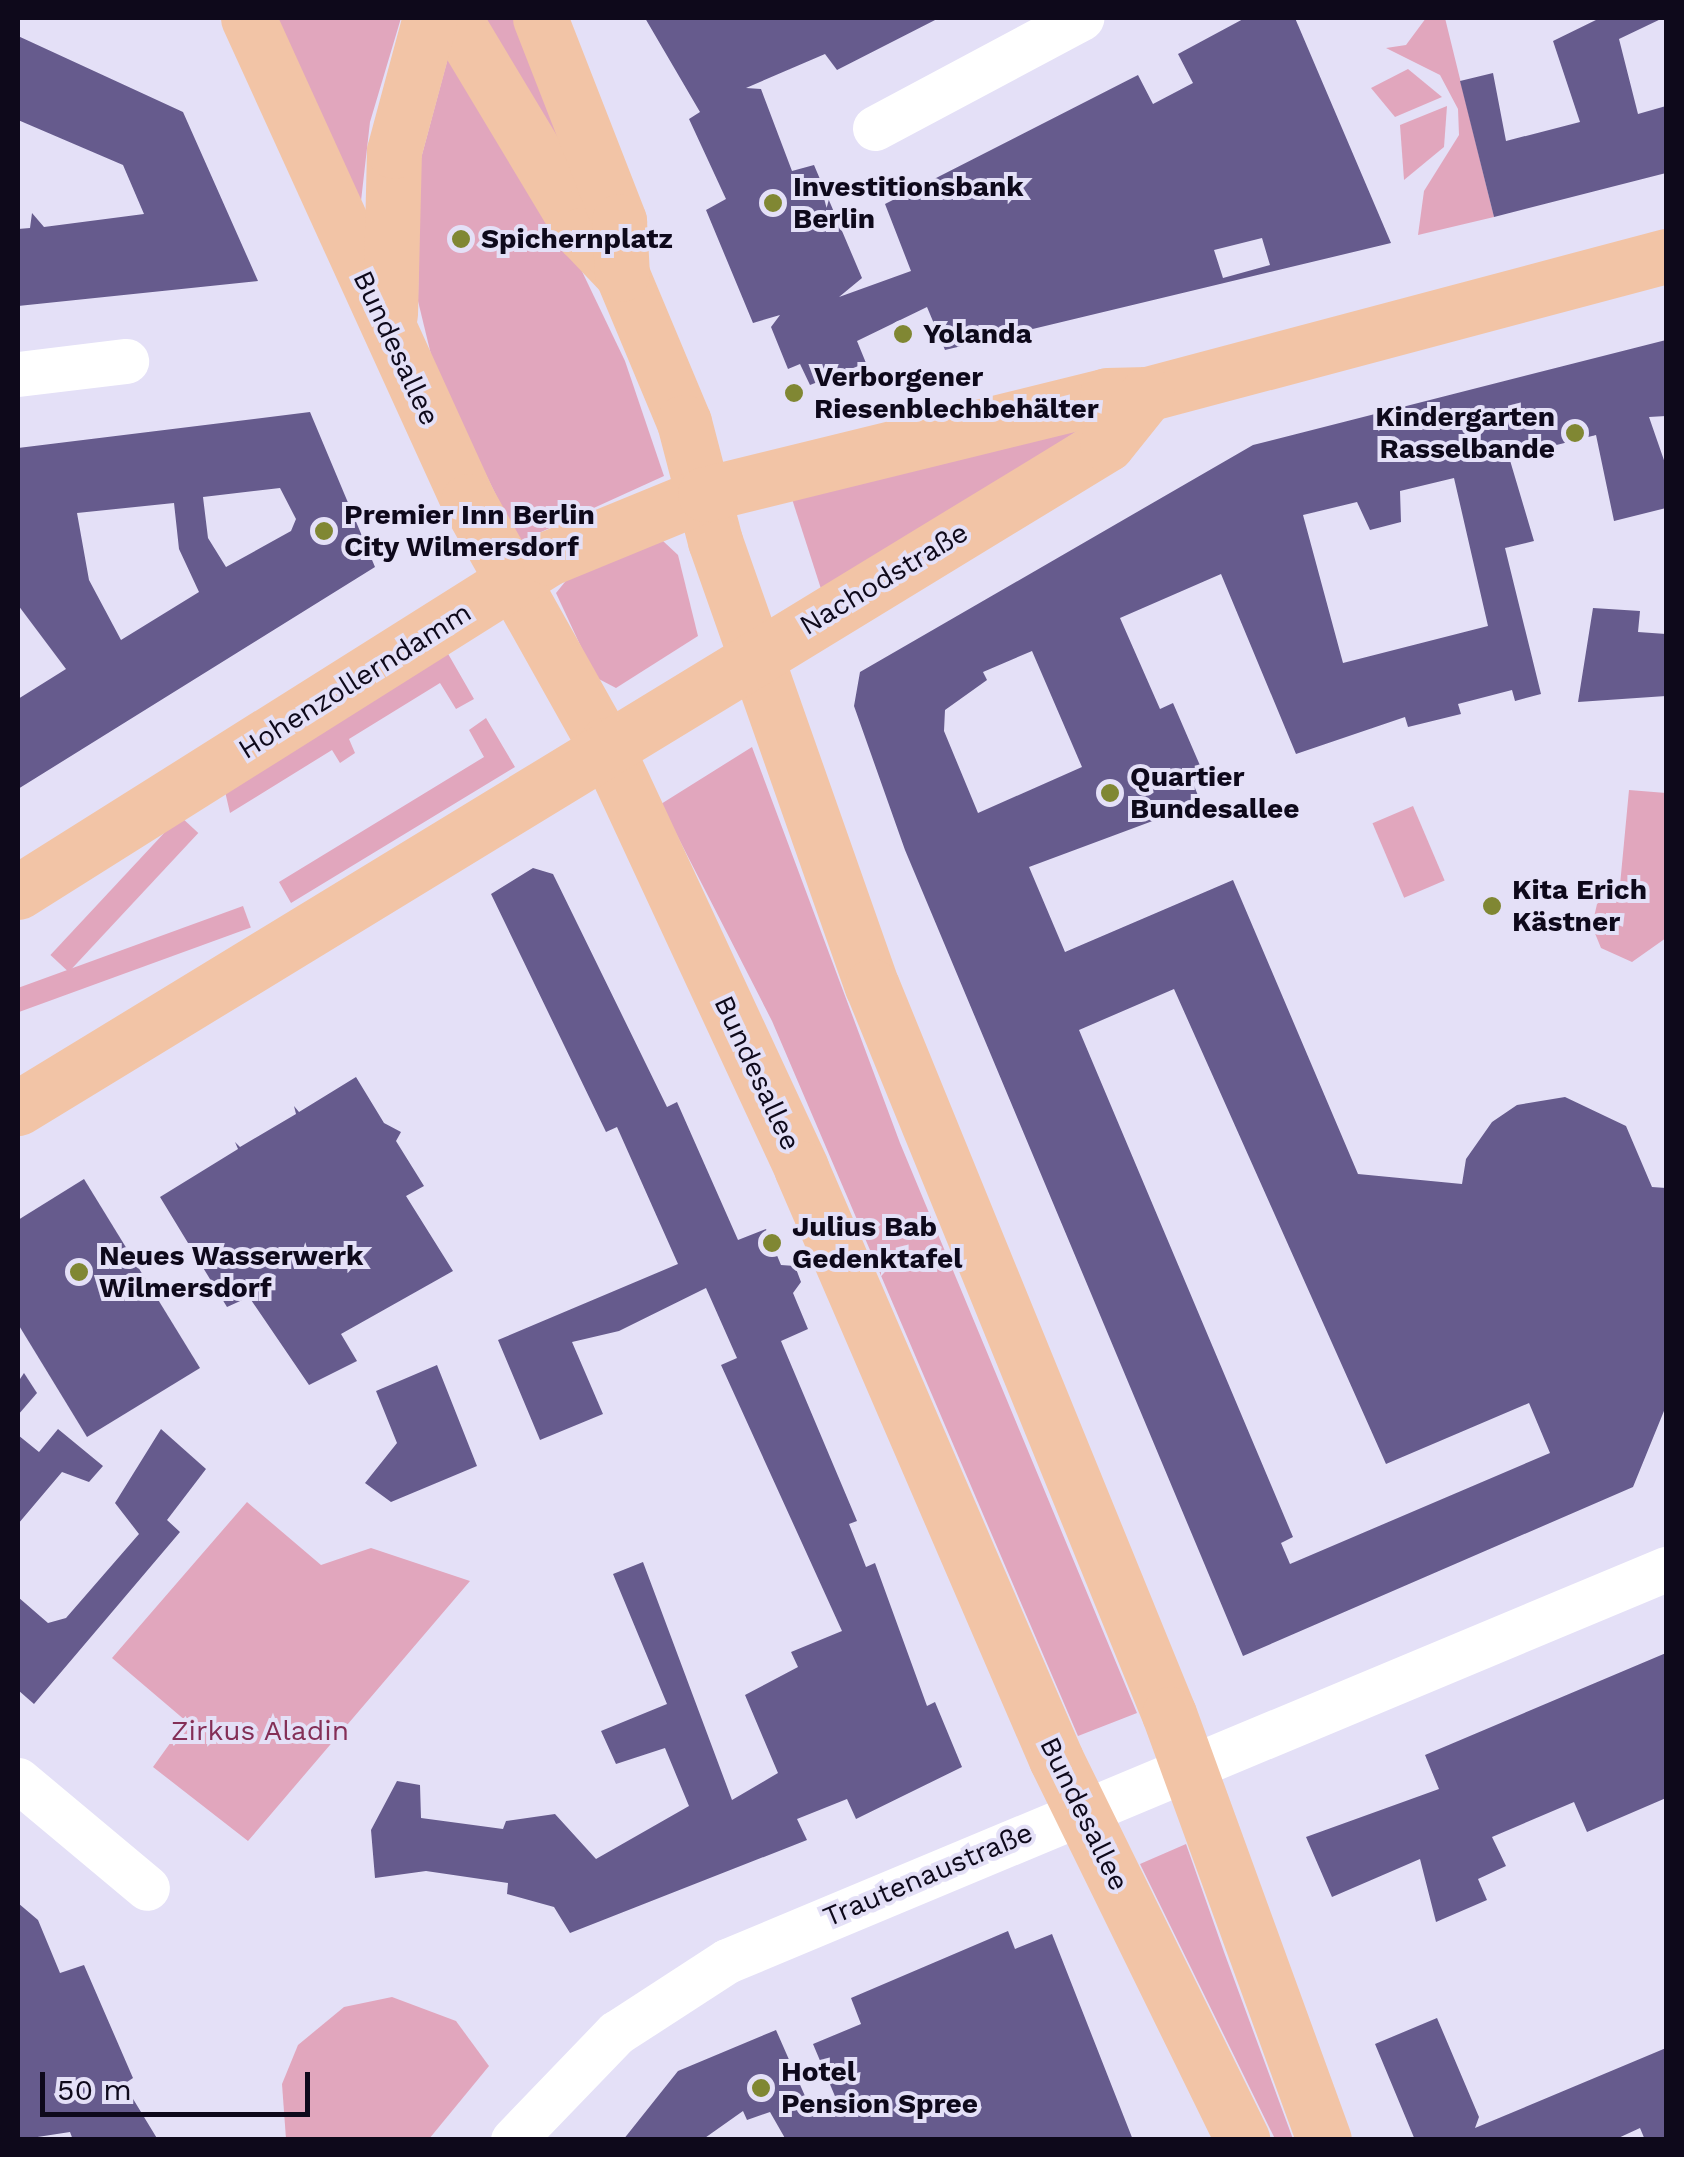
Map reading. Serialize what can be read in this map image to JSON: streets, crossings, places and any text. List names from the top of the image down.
{
  "streets": {
    "main road": ["Bundesallee", "Nachodstraße", "Hohenzollerndamm"],
    "street": ["Trautenaustraße"]
  },
  "crossings": [
    ["Bundesallee", "Nachodstraße"],
    ["Bundesallee", "Hohenzollerndamm"],
    ["Bundesallee", "Trautenaustraße"]
  ],
  "parks": ["Zirkus Aladin"],
  "places": [
    "Investitionsbank Berlin",
    "Spichernplatz",
    "Yolanda",
    "Verborgener Riesenblechbehälter",
    "Kindergarten Rasselbande",
    "Premier Inn Berlin City Wilmersdorf",
    "Quartier Bundesallee",
    "Kita Erich Kästner",
    "Julius Bab Gedenktafel",
    "Neues Wasserwerk Wilmersdorf",
    "Hotel Pension Spree"
  ],
  "scale_bar": "50 m"
}
